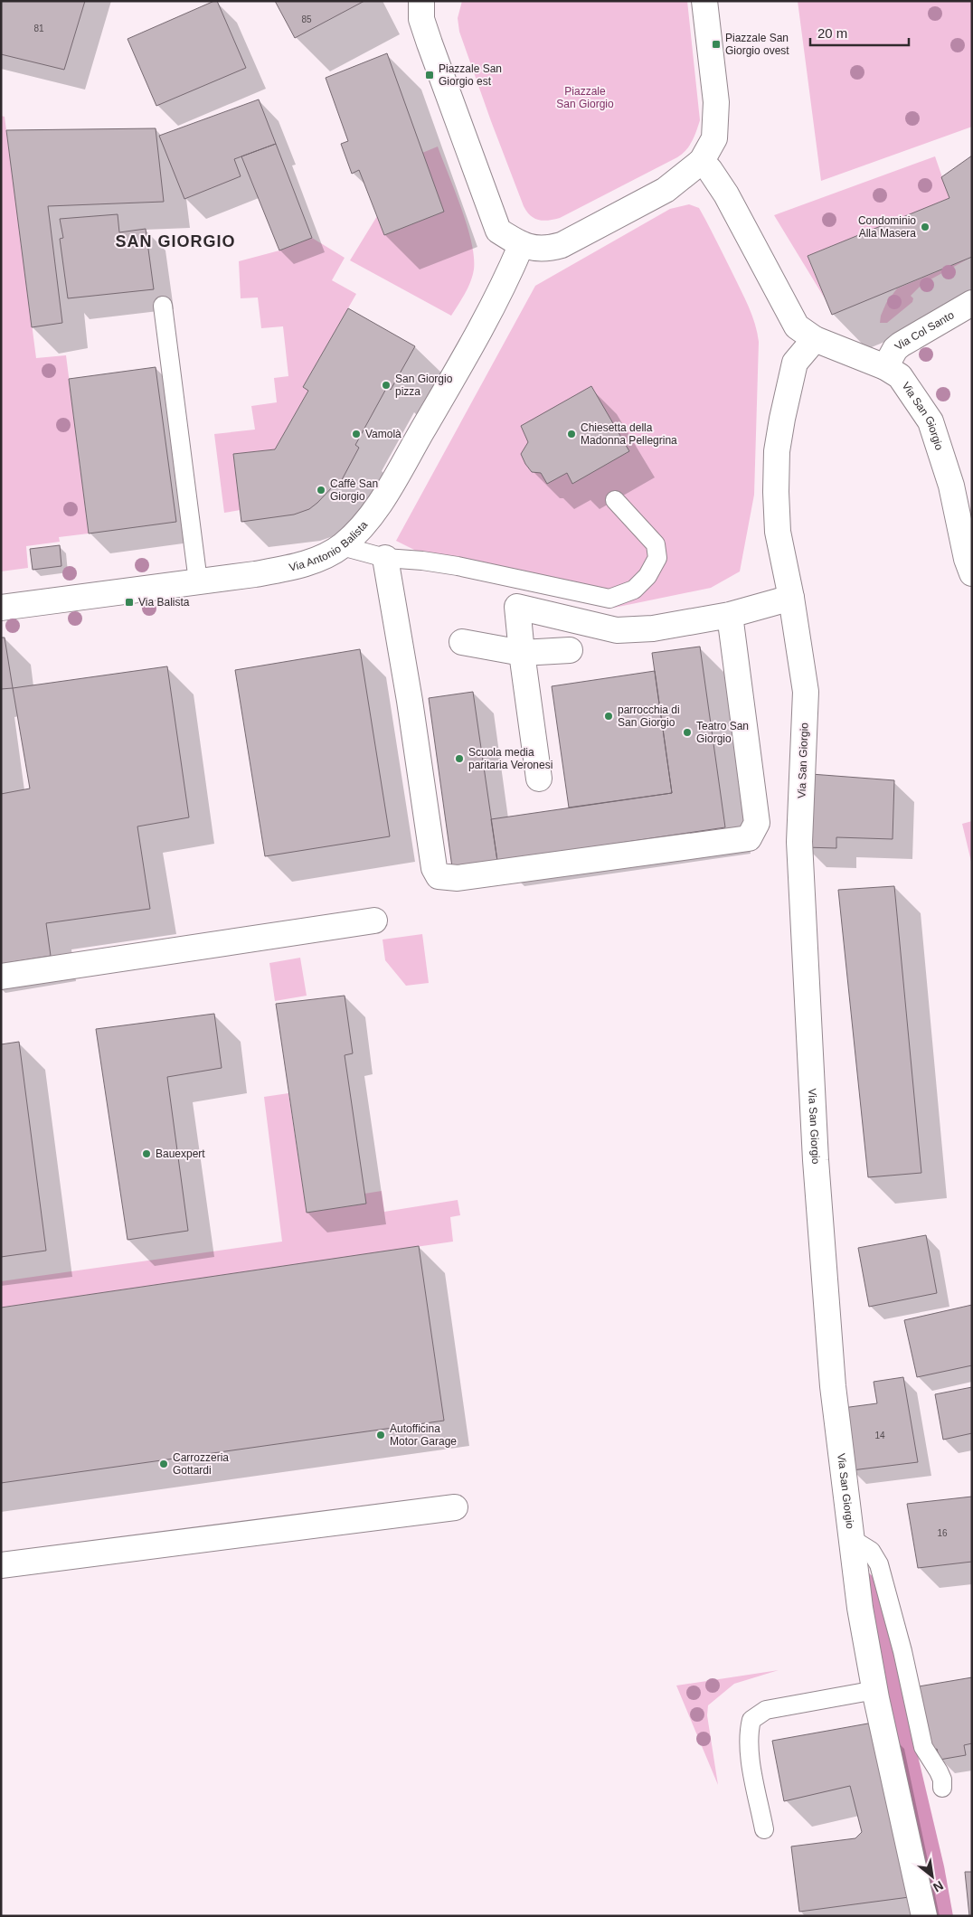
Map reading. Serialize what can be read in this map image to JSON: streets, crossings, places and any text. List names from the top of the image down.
{
  "streets": {
    "street": ["Via Col Santo", "Via San Giorgio", "Via Antonio Balista"]
  },
  "crossings": [
    ["Via Col Santo", "Via San Giorgio"]
  ],
  "districts": ["SAN GIORGIO"],
  "parks": ["Piazzale San Giorgio"],
  "places": {
    "transit": ["Piazzale San Giorgio ovest", "Piazzale San Giorgio est", "Via Balista"],
    "other": [
      "Condominio Alla Masera",
      "San Giorgio pizza",
      "Vamolà",
      "Chiesetta della Madonna Pellegrina",
      "Caffè San Giorgio",
      "parrocchia di San Giorgio",
      "Teatro San Giorgio",
      "Scuola media paritaria Veronesi",
      "Bauexpert",
      "Autofficina Motor Garage",
      "Carrozzeria Gottardi"
    ]
  },
  "house_numbers": [
    "85",
    "81",
    "14",
    "16"
  ],
  "scale_bar": "20 m",
  "north": "bottom right"
}
